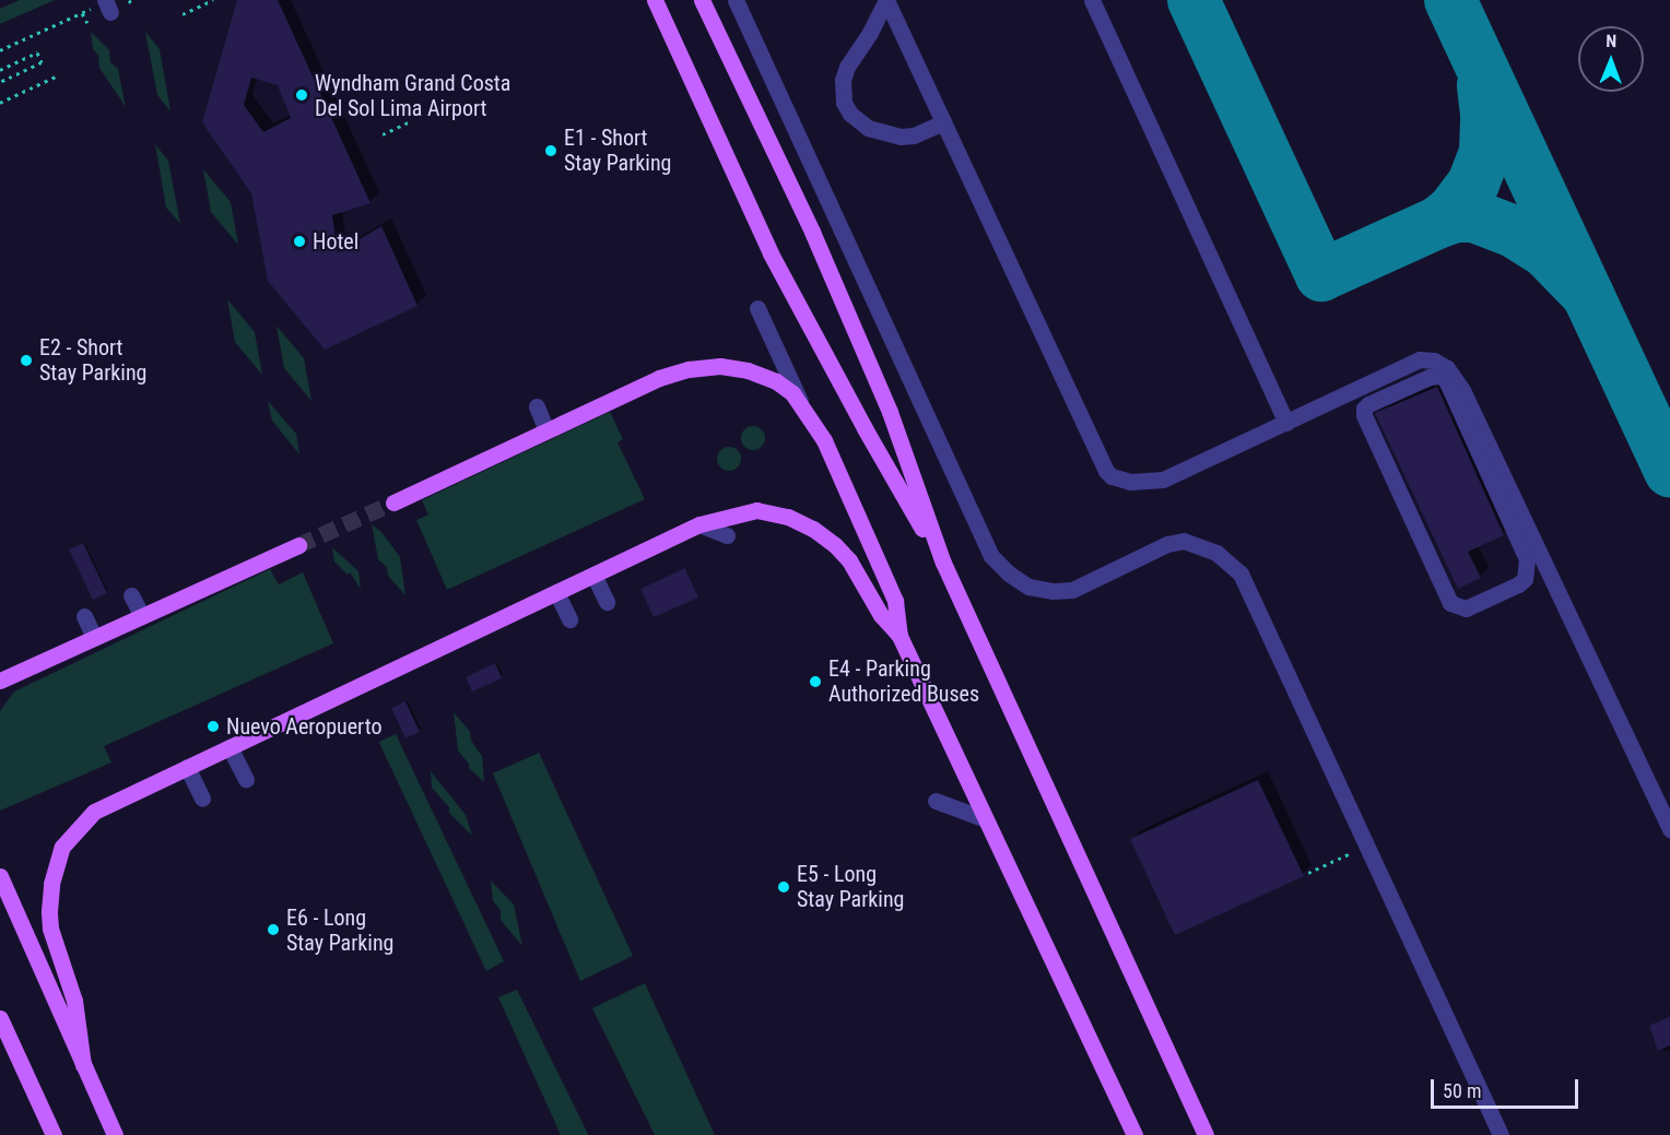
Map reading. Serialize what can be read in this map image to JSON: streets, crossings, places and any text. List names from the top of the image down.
{
  "places": [
    "Wyndham Grand Costa Del Sol Lima Airport",
    "E1 - Short Stay Parking",
    "Hotel",
    "E2 - Short Stay Parking",
    "E4 - Parking Authorized Buses",
    "Nuevo Aeropuerto",
    "E5 - Long Stay Parking",
    "E6 - Long Stay Parking"
  ],
  "scale_bar": "50 m",
  "north": "top"
}
